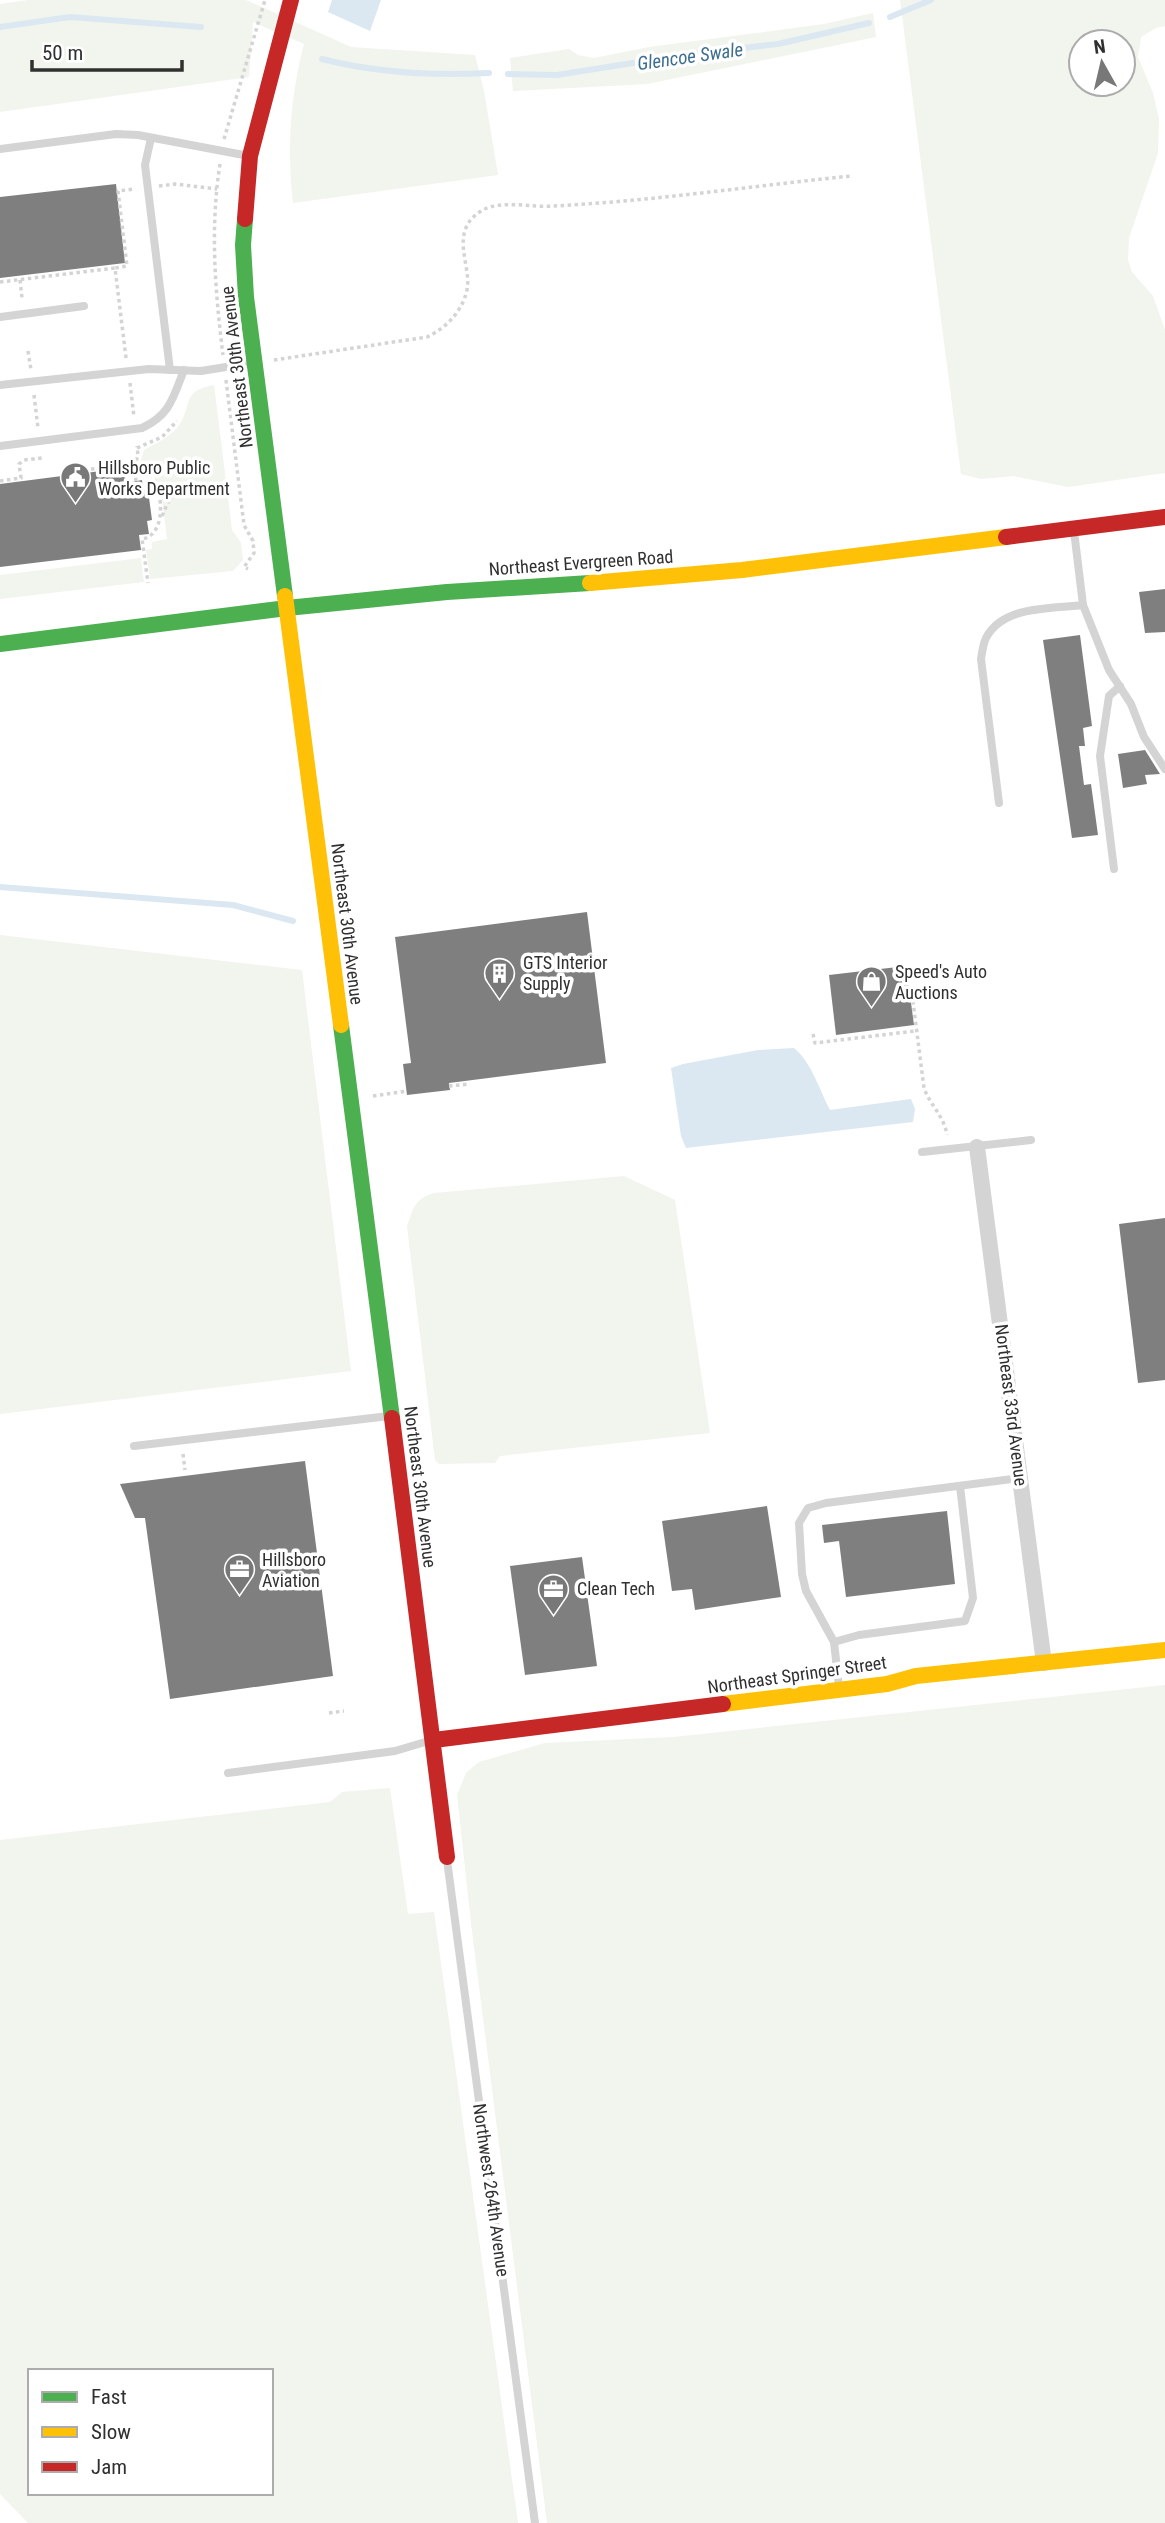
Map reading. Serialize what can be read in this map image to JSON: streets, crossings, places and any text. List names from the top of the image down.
{
  "streets": {
    "street": [
      "Northeast 30th Avenue",
      "Northeast Evergreen Road",
      "Northeast 33rd Avenue",
      "Northeast Springer Street"
    ],
    "lane": ["Northwest 264th Avenue"]
  },
  "crossings": [
    ["Northeast 30th Avenue", "Northeast Evergreen Road"],
    ["Northeast 30th Avenue", "Northeast Springer Street"],
    ["Northeast 30th Avenue", "Northwest 264th Avenue"],
    ["Northeast 33rd Avenue", "Northeast Springer Street"]
  ],
  "water": ["Glencoe Swale"],
  "places": {
    "public building": ["Hillsboro Public Works Department"],
    "building": ["GTS Interior Supply"],
    "shop": ["Speed's Auto Auctions"],
    "office": ["Hillsboro Aviation", "Clean Tech"]
  },
  "legend": ["Fast", "Slow", "Jam"],
  "scale_bar": "50 m",
  "north": "top"
}
